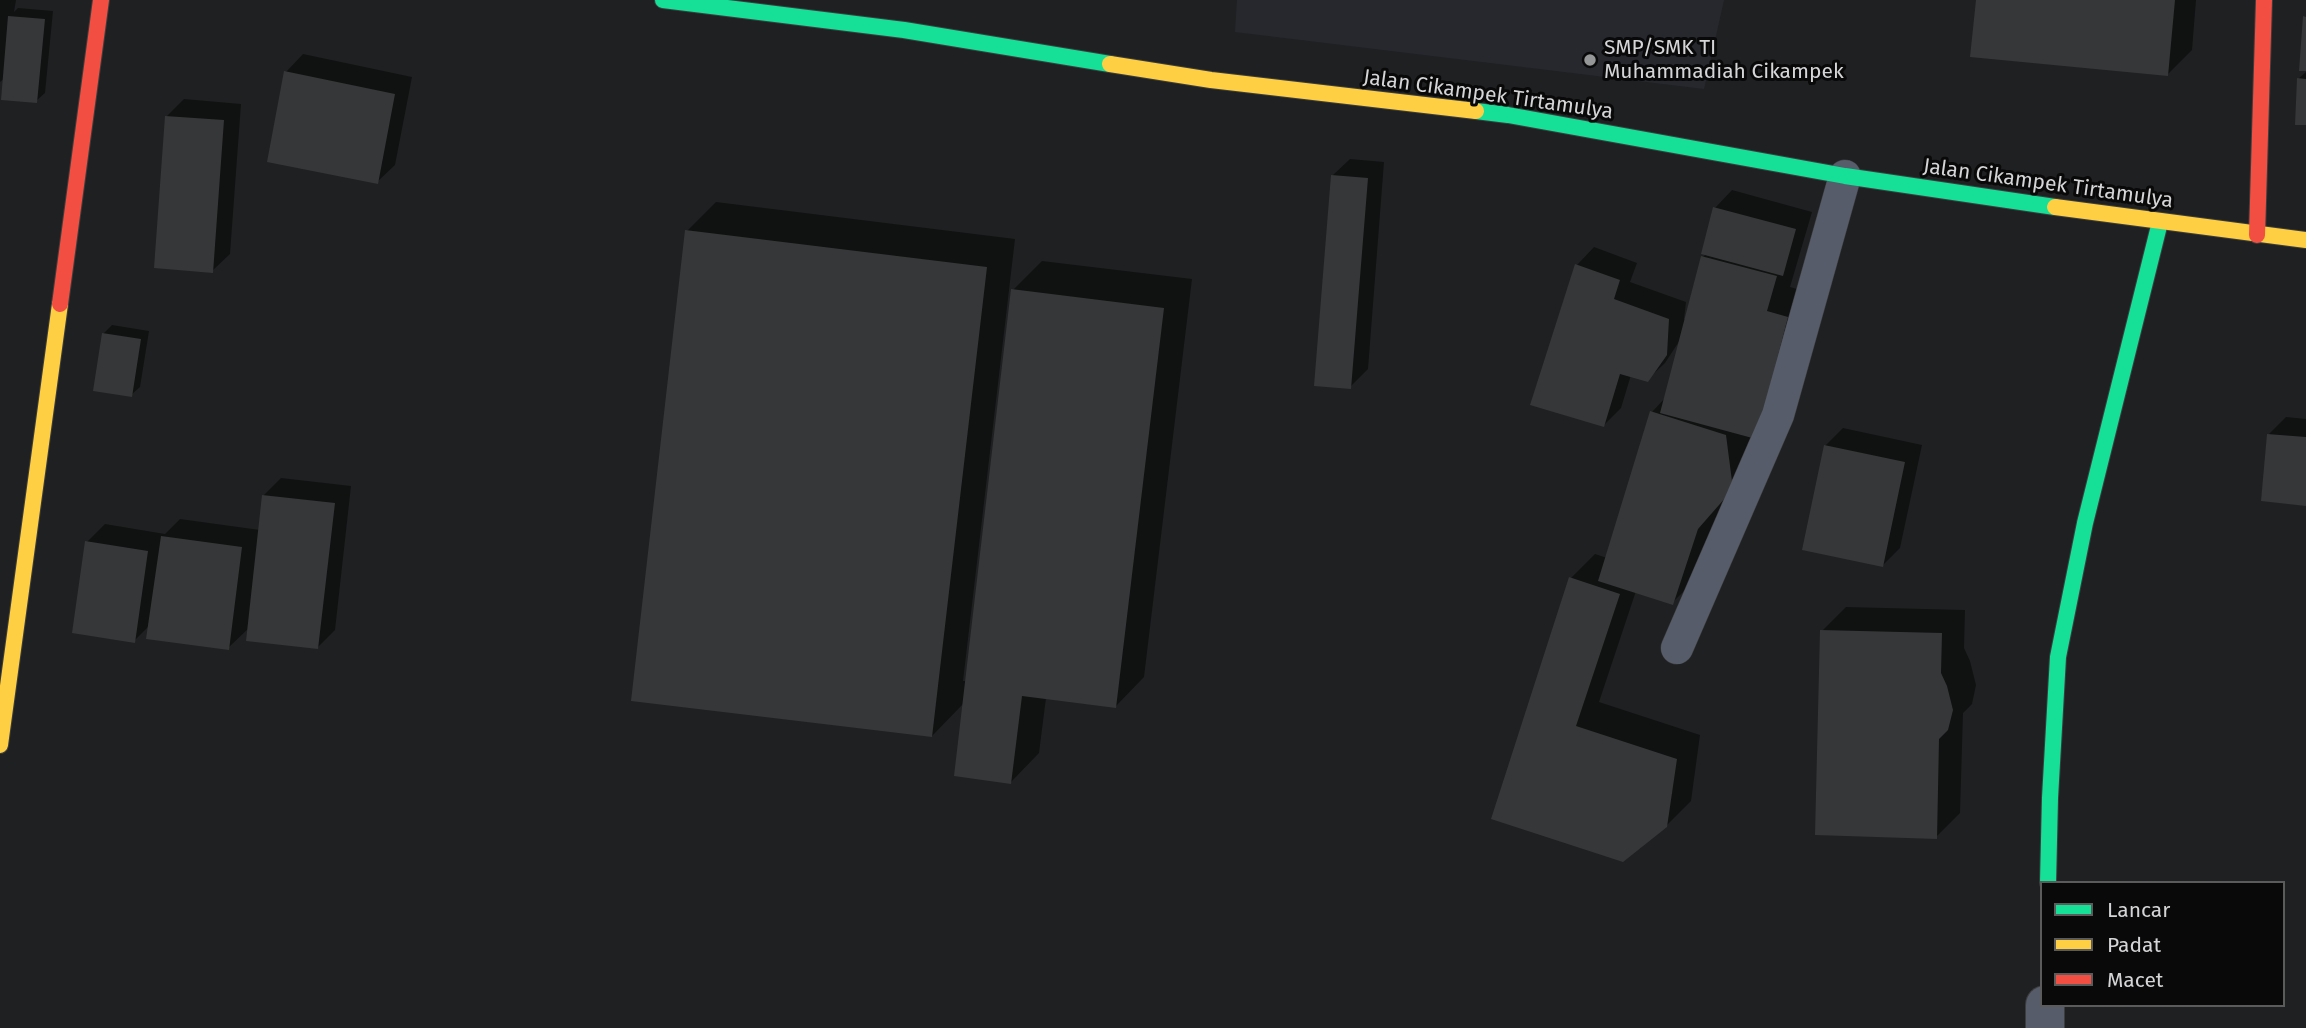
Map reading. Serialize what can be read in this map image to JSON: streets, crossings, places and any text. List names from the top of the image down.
{
  "streets": {
    "street": ["Jalan Cikampek Tirtamulya"]
  },
  "places": ["SMP/SMK TI Muhammadiah Cikampek"],
  "legend": ["Lancar", "Padat", "Macet"]
}
